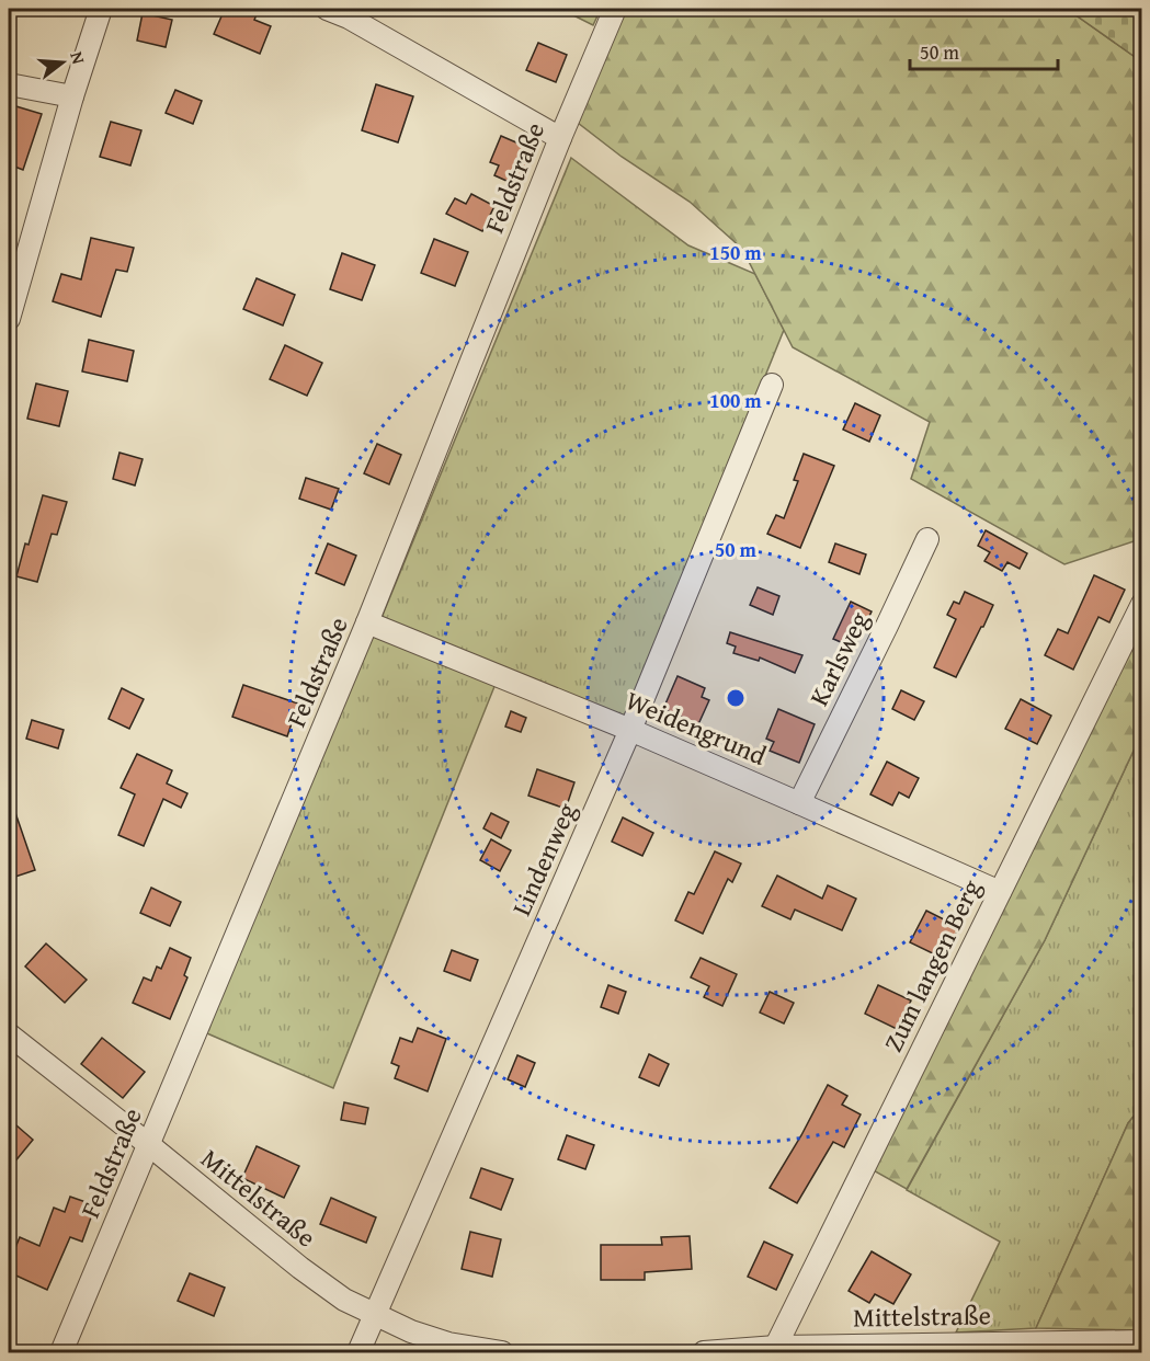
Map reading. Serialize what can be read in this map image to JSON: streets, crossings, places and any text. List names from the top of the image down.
{
  "streets": {
    "street": [
      "Feldstraße",
      "Karlsweg",
      "Weidengrund",
      "Lindenweg",
      "Zum langen Berg",
      "Mittelstraße"
    ]
  },
  "crossings": [
    ["Feldstraße", "Weidengrund"],
    ["Feldstraße", "Mittelstraße"],
    ["Karlsweg", "Weidengrund"],
    ["Weidengrund", "Lindenweg"],
    ["Weidengrund", "Zum langen Berg"],
    ["Lindenweg", "Mittelstraße"],
    ["Zum langen Berg", "Mittelstraße"]
  ],
  "scale_bar": "50 m",
  "north": "right",
  "rings": ["150 m", "100 m", "50 m"]
}
